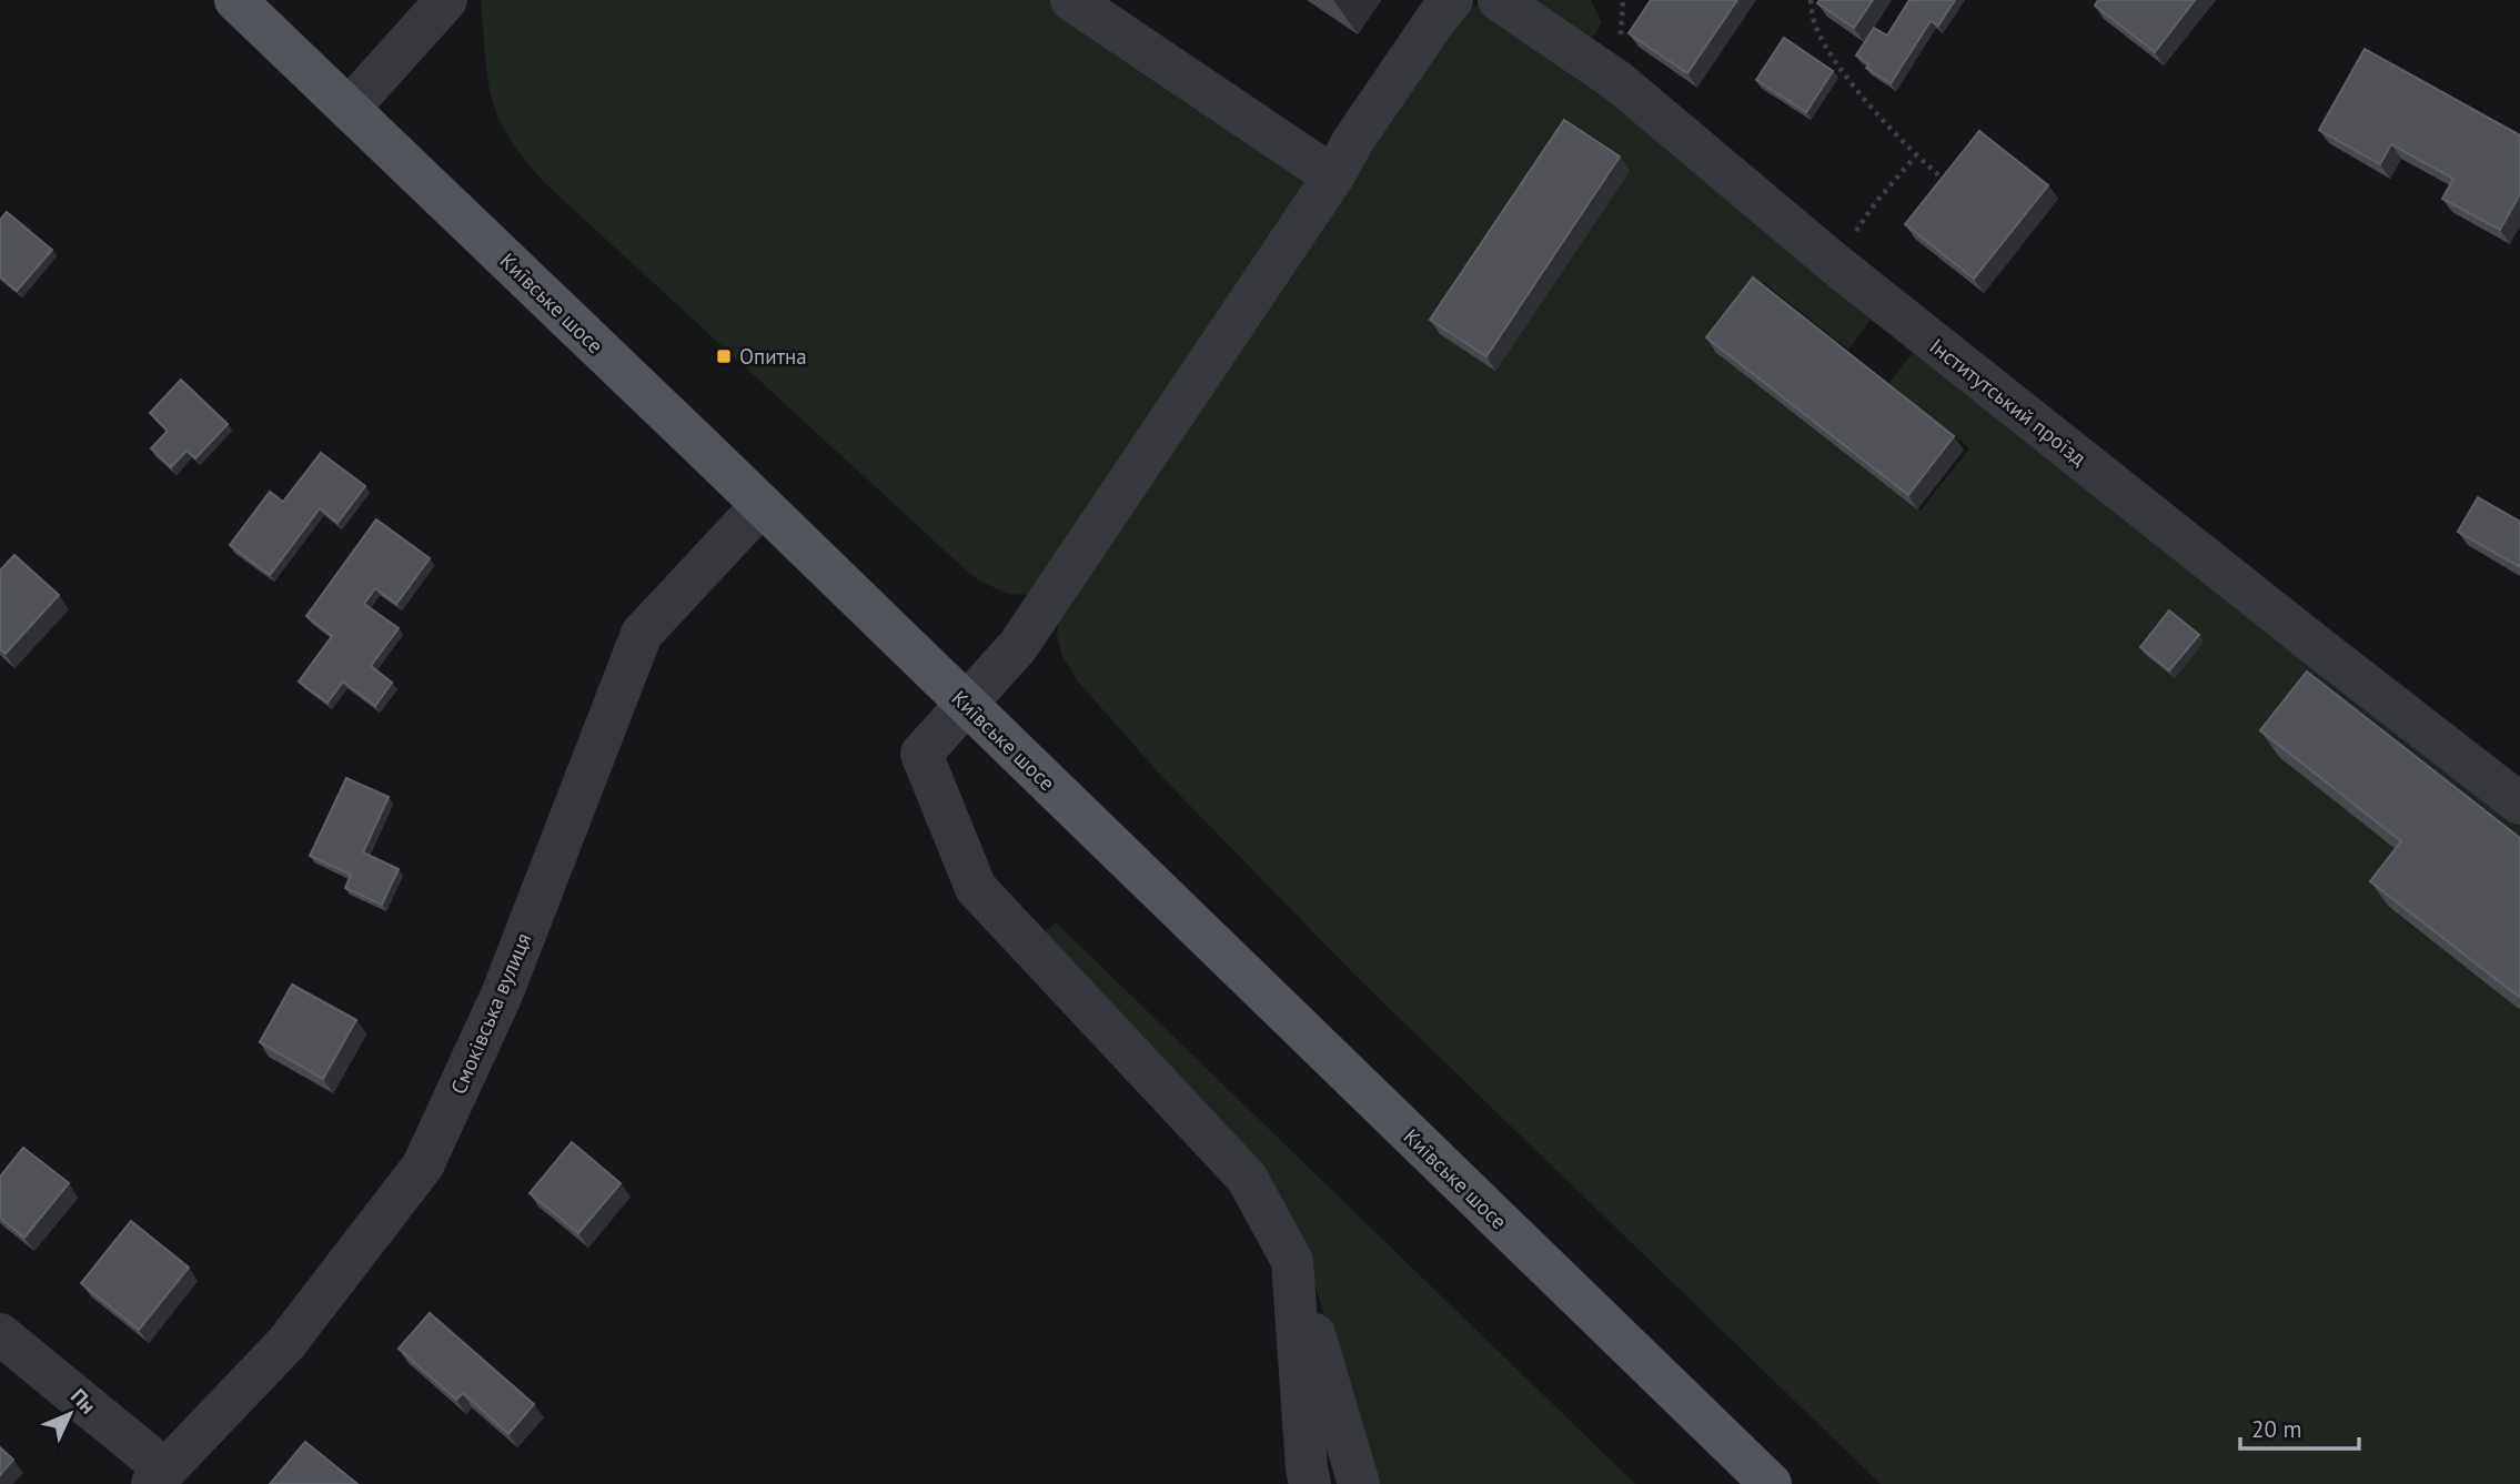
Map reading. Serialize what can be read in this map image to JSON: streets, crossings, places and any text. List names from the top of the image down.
{
  "streets": {
    "main road": ["Київське шосе"],
    "street": ["Інститутський проїзд", "Смоківська вулиця"]
  },
  "crossings": [
    ["Київське шосе", "Смоківська вулиця"]
  ],
  "places": {
    "transit": ["Опитна"]
  },
  "scale_bar": "20 m",
  "north": "top right"
}
